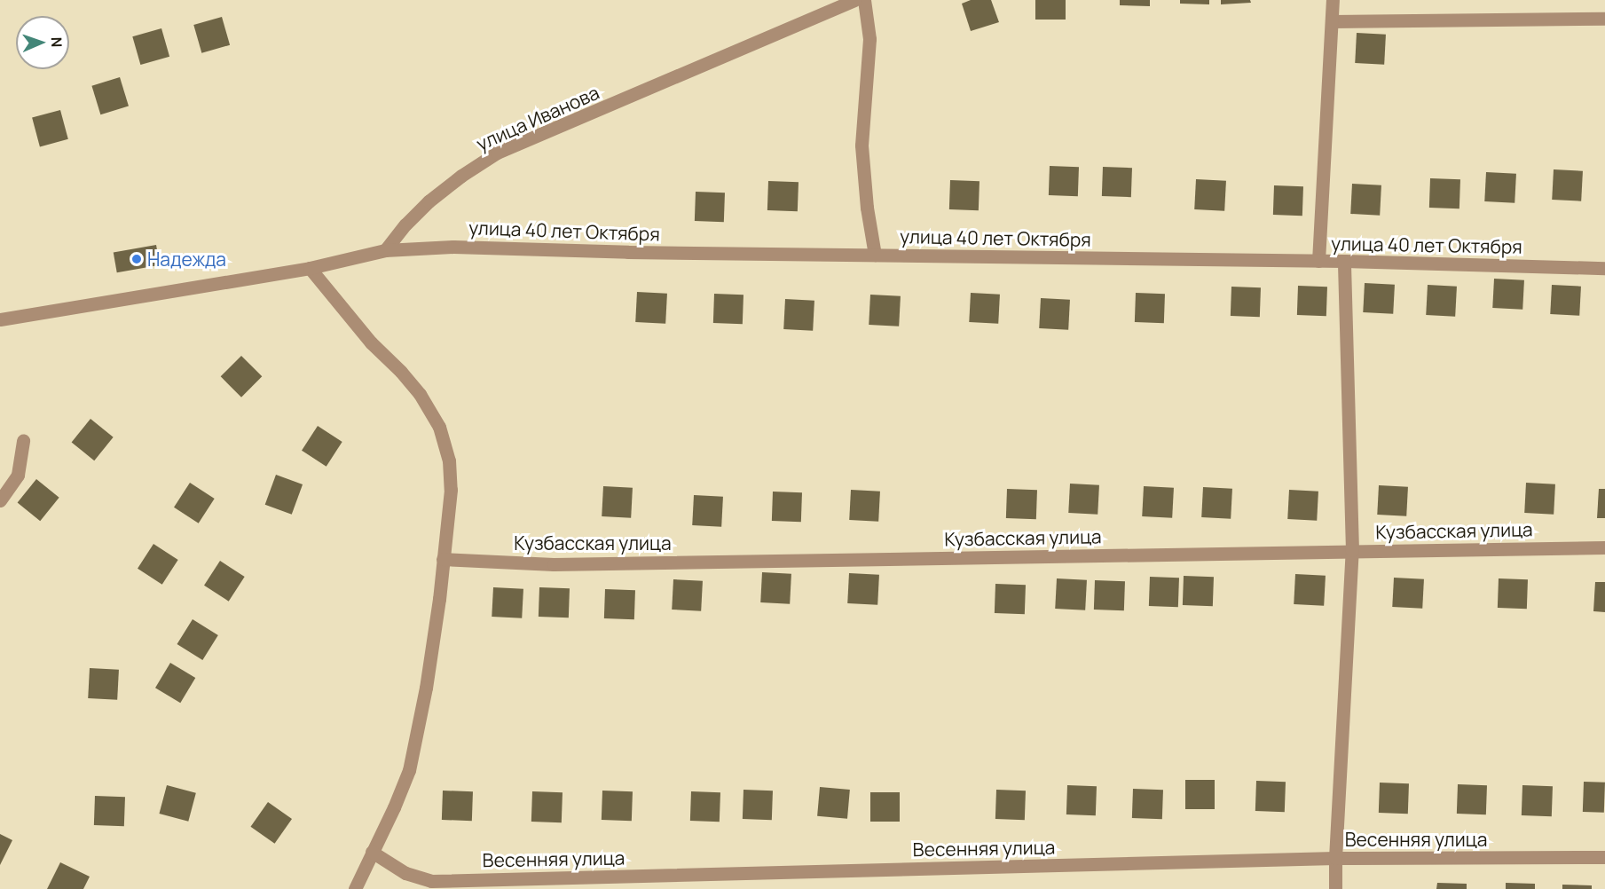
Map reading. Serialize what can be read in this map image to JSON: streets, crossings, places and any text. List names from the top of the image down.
{
  "streets": {
    "street": [
      "улица Иванова",
      "улица 40 лет Октября",
      "Кузбасская улица",
      "Весенняя улица"
    ]
  },
  "crossings": [
    ["улица Иванова", "улица 40 лет Октября"]
  ],
  "places": ["Надежда"],
  "north": "right"
}
